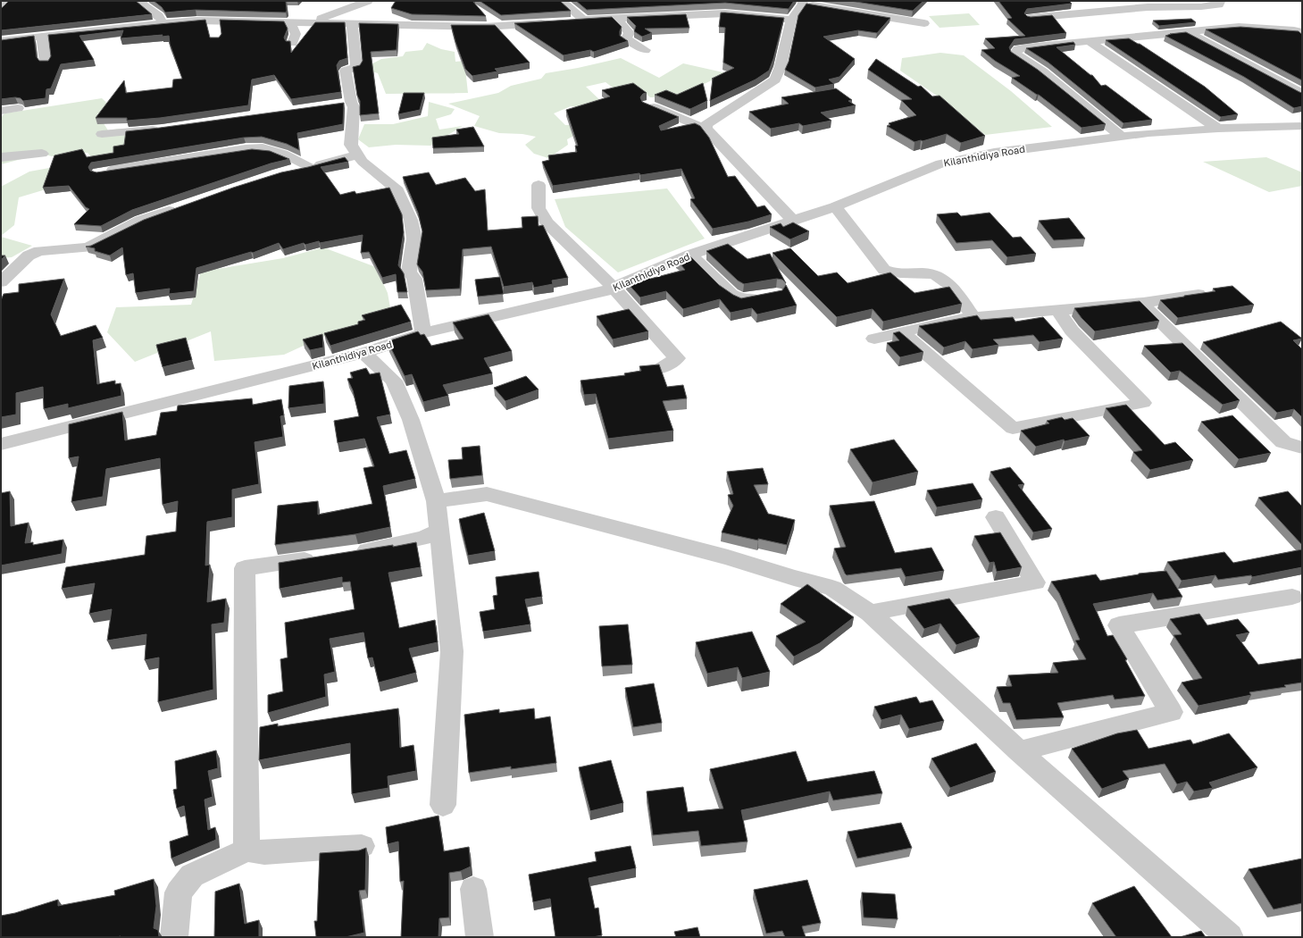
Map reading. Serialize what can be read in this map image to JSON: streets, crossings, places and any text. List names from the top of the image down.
{
  "streets": {
    "street": ["Kilanthidiya Road"]
  }
}
